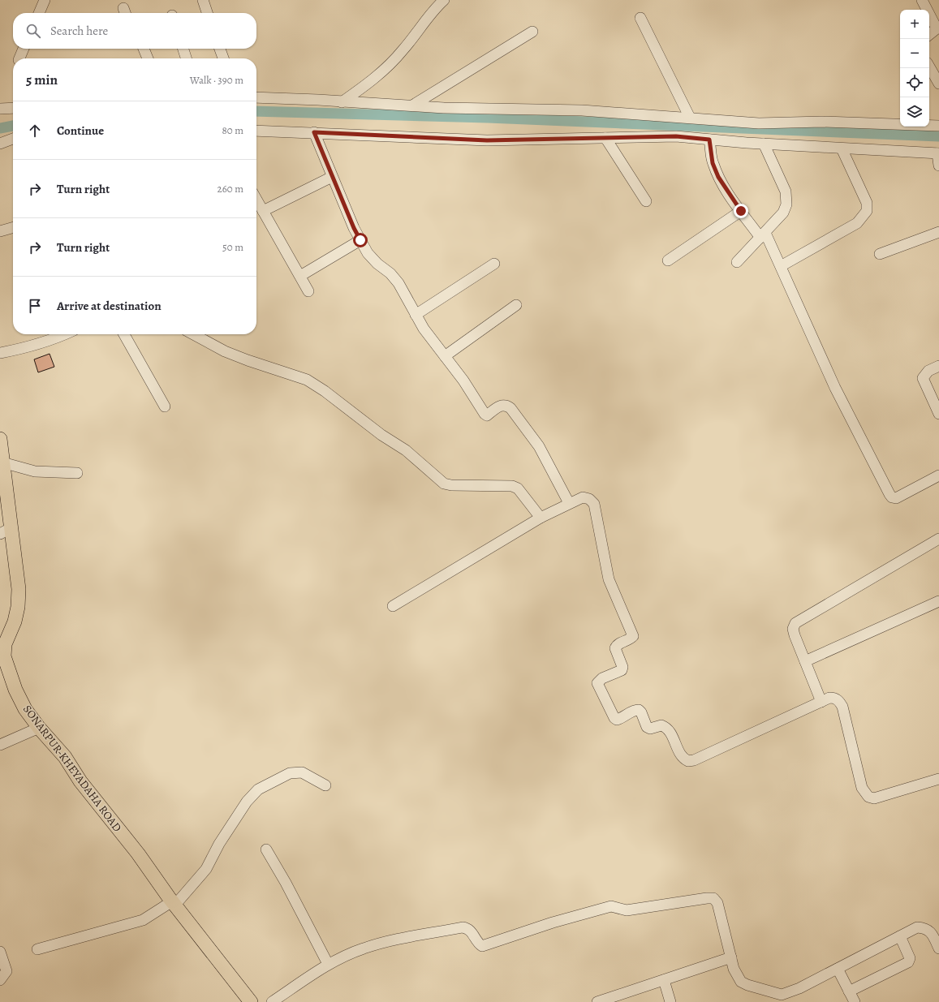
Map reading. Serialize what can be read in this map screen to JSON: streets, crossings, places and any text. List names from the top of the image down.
{
  "streets": {
    "main road": ["SONARPUR-KHEYADAHA ROAD"]
  },
  "page": {
    "map_buttons": ["+", "−"],
    "search": "Search here",
    "heading": ["5 min", "Walk · 390 m"],
    "list": [
      ["Continue", "80 m"],
      ["Turn right", "260 m"],
      ["Turn right", "50 m"],
      "Arrive at destination"
    ]
  }
}
